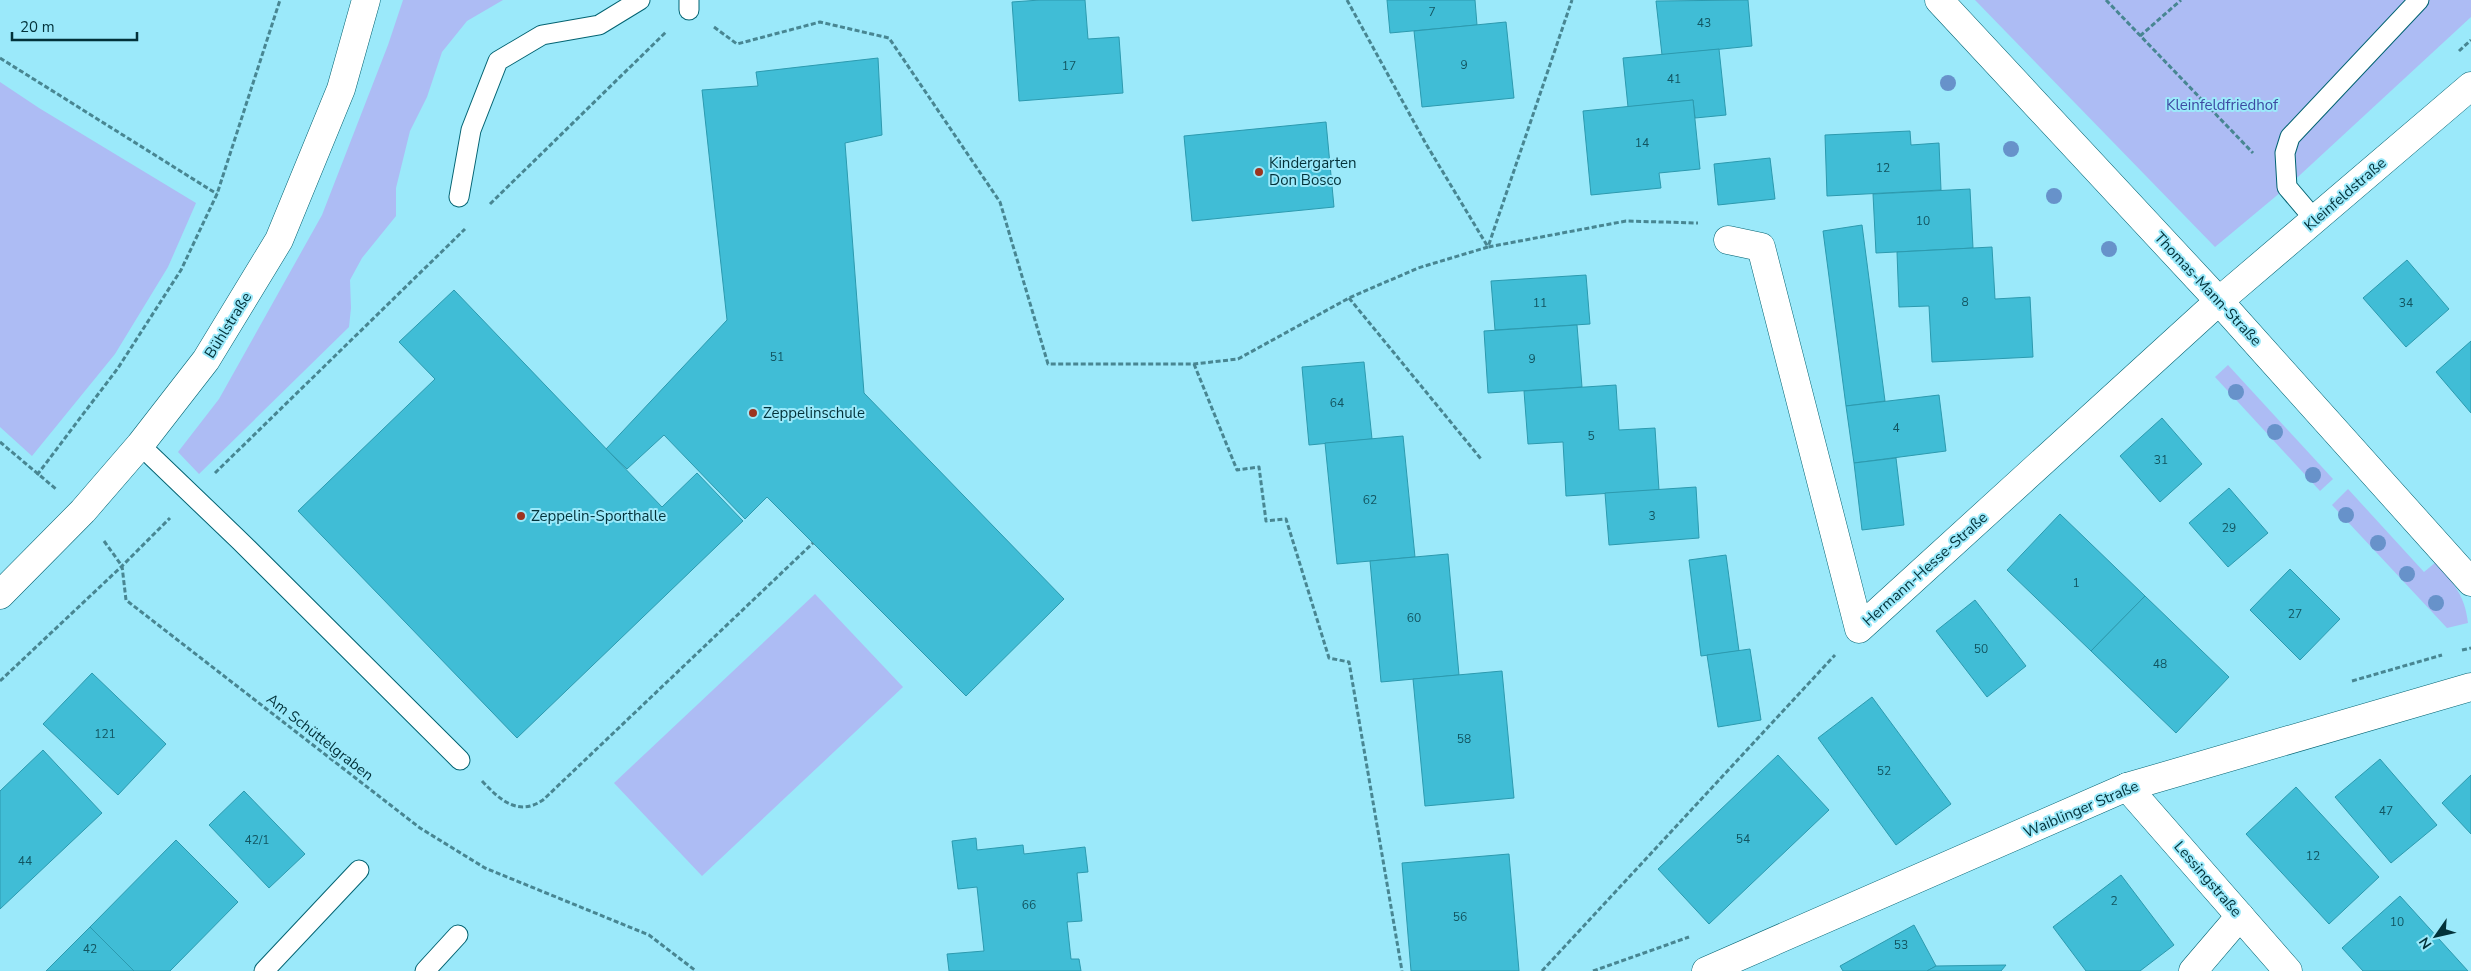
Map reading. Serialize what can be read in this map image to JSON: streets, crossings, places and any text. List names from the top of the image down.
{
  "streets": {
    "street": [
      "Kleinfeldstraße",
      "Thomas-Mann-Straße",
      "Bühlstraße",
      "Hermann-Hesse-Straße",
      "Waiblinger Straße",
      "Lessingstraße"
    ],
    "path": ["Am Schüttelgraben"]
  },
  "crossings": [
    ["Kleinfeldstraße", "Thomas-Mann-Straße"],
    ["Kleinfeldstraße", "Hermann-Hesse-Straße"],
    ["Thomas-Mann-Straße", "Hermann-Hesse-Straße"],
    ["Bühlstraße", "Am Schüttelgraben"],
    ["Waiblinger Straße", "Lessingstraße"]
  ],
  "parks": ["Kleinfeldfriedhof"],
  "places": ["Kindergarten Don Bosco", "Zeppelinschule", "Zeppelin-Sporthalle"],
  "house_numbers": [
    "7",
    "43",
    "9",
    "17",
    "41",
    "14",
    "12",
    "10",
    "8",
    "11",
    "34",
    "51",
    "9",
    "64",
    "4",
    "5",
    "31",
    "62",
    "3",
    "29",
    "1",
    "27",
    "60",
    "50",
    "48",
    "121",
    "58",
    "52",
    "47",
    "54",
    "42/1",
    "12",
    "44",
    "2",
    "66",
    "56",
    "10",
    "53",
    "42"
  ],
  "scale_bar": "20 m",
  "north": "bottom left"
}
